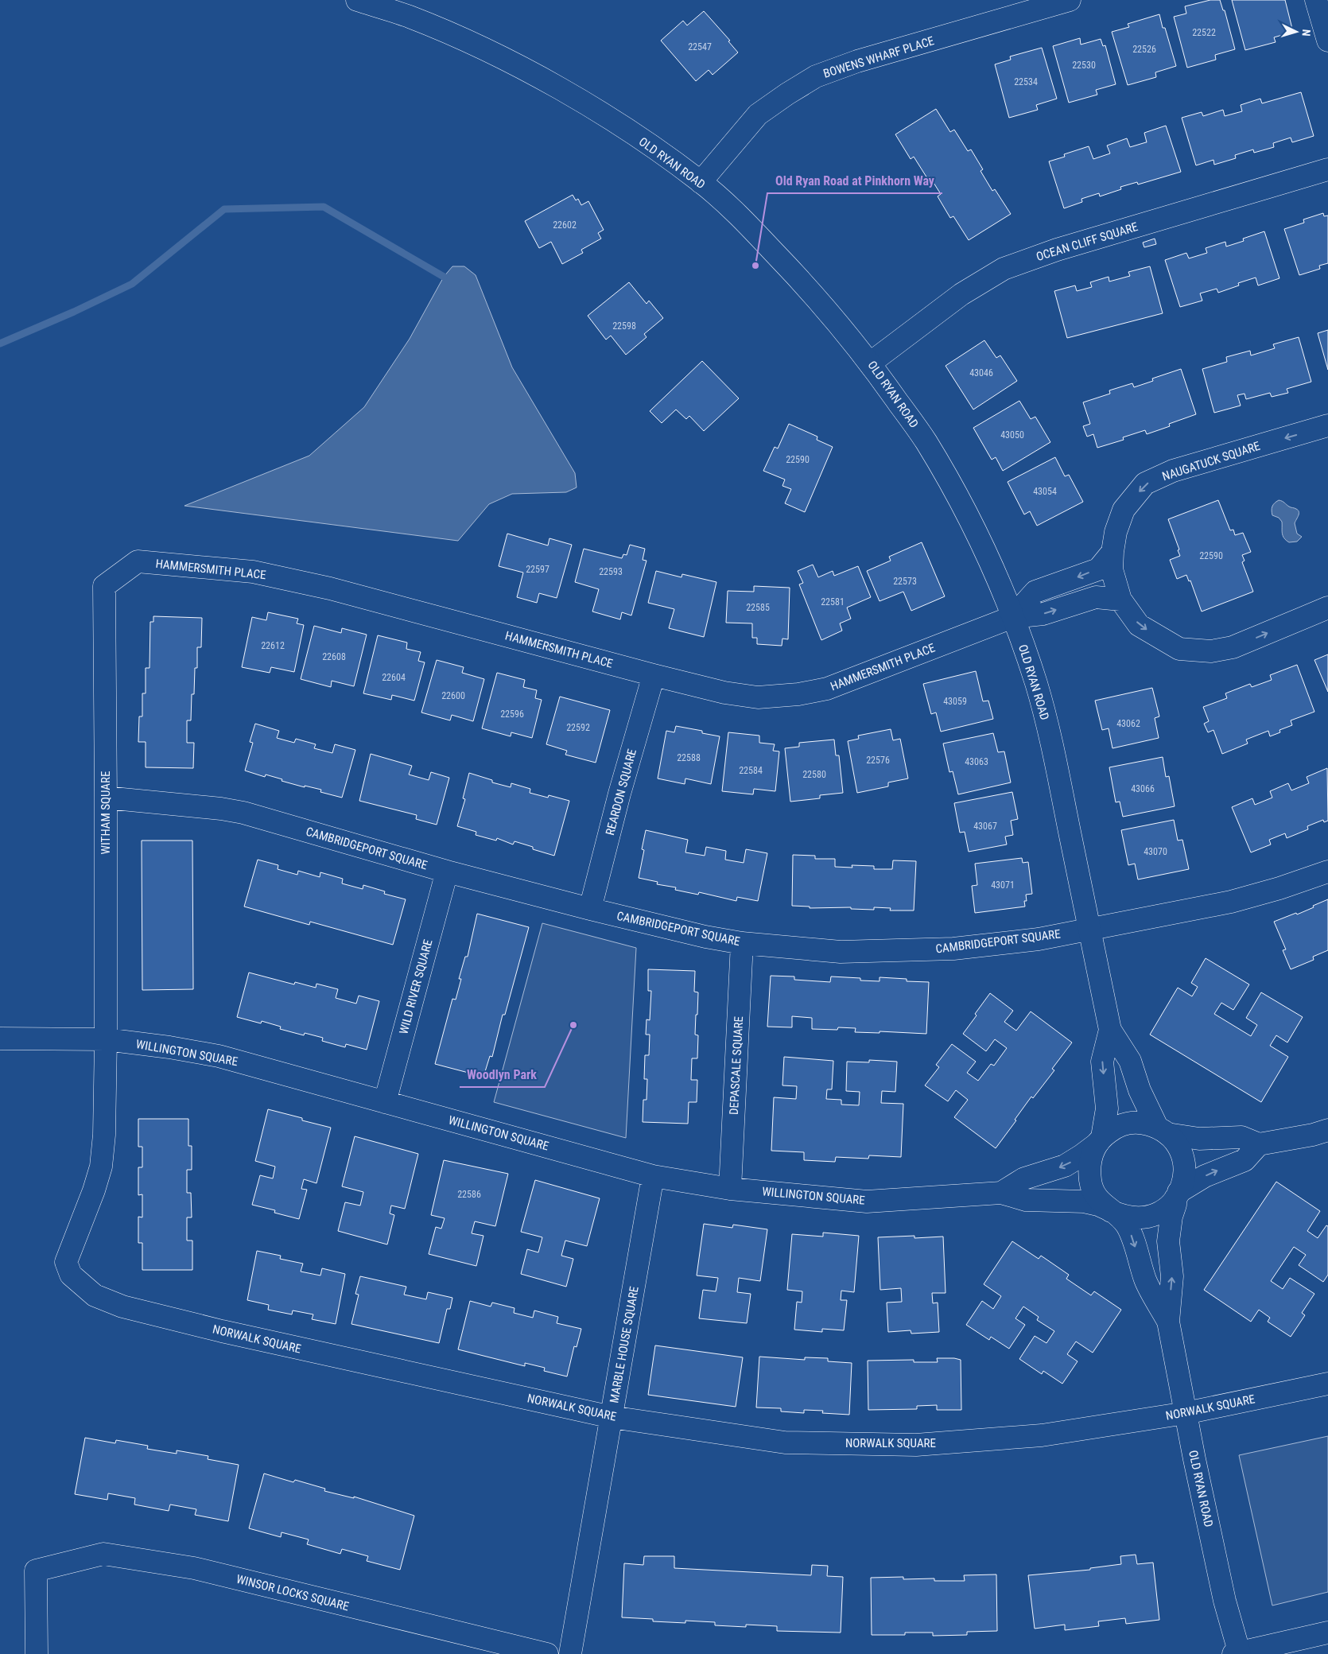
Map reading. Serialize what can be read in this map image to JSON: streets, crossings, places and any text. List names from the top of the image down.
{
  "streets": {
    "street": [
      "BOWENS WHARF PLACE",
      "OLD RYAN ROAD",
      "OCEAN CLIFF SQUARE",
      "NAUGATUCK SQUARE",
      "HAMMERSMITH PLACE",
      "REARDON SQUARE",
      "WITHAM SQUARE",
      "CAMBRIDGEPORT SQUARE",
      "WILD RIVER SQUARE",
      "WILLINGTON SQUARE",
      "DEPASCALE SQUARE",
      "NORWALK SQUARE",
      "MARBLE HOUSE SQUARE",
      "WINSOR LOCKS SQUARE"
    ]
  },
  "crossings": [
    ["BOWENS WHARF PLACE", "OLD RYAN ROAD"],
    ["OLD RYAN ROAD", "OCEAN CLIFF SQUARE"],
    ["OLD RYAN ROAD", "HAMMERSMITH PLACE"],
    ["OLD RYAN ROAD", "CAMBRIDGEPORT SQUARE"],
    ["OLD RYAN ROAD", "WILLINGTON SQUARE"],
    ["OLD RYAN ROAD", "NORWALK SQUARE"],
    ["NAUGATUCK SQUARE", "HAMMERSMITH PLACE"],
    ["HAMMERSMITH PLACE", "REARDON SQUARE"],
    ["HAMMERSMITH PLACE", "WITHAM SQUARE"],
    ["REARDON SQUARE", "CAMBRIDGEPORT SQUARE"],
    ["WITHAM SQUARE", "CAMBRIDGEPORT SQUARE"],
    ["WITHAM SQUARE", "WILLINGTON SQUARE"],
    ["WITHAM SQUARE", "NORWALK SQUARE"],
    ["CAMBRIDGEPORT SQUARE", "WILD RIVER SQUARE"],
    ["CAMBRIDGEPORT SQUARE", "DEPASCALE SQUARE"],
    ["WILD RIVER SQUARE", "WILLINGTON SQUARE"],
    ["WILLINGTON SQUARE", "DEPASCALE SQUARE"],
    ["WILLINGTON SQUARE", "NORWALK SQUARE"],
    ["WILLINGTON SQUARE", "MARBLE HOUSE SQUARE"],
    ["NORWALK SQUARE", "MARBLE HOUSE SQUARE"]
  ],
  "places": ["Old Ryan Road at Pinkhorn Way", "Woodlyn Park"],
  "house_numbers": [
    "22522",
    "22547",
    "22526",
    "22530",
    "22534",
    "22602",
    "22598",
    "43046",
    "43050",
    "22590",
    "43054",
    "22590",
    "22597",
    "22593",
    "22573",
    "22581",
    "22585",
    "22612",
    "22608",
    "22604",
    "22600",
    "43059",
    "22596",
    "43062",
    "22592",
    "22588",
    "22576",
    "43063",
    "22584",
    "22580",
    "43066",
    "43067",
    "43070",
    "43071",
    "22586"
  ],
  "north": "right"
}
